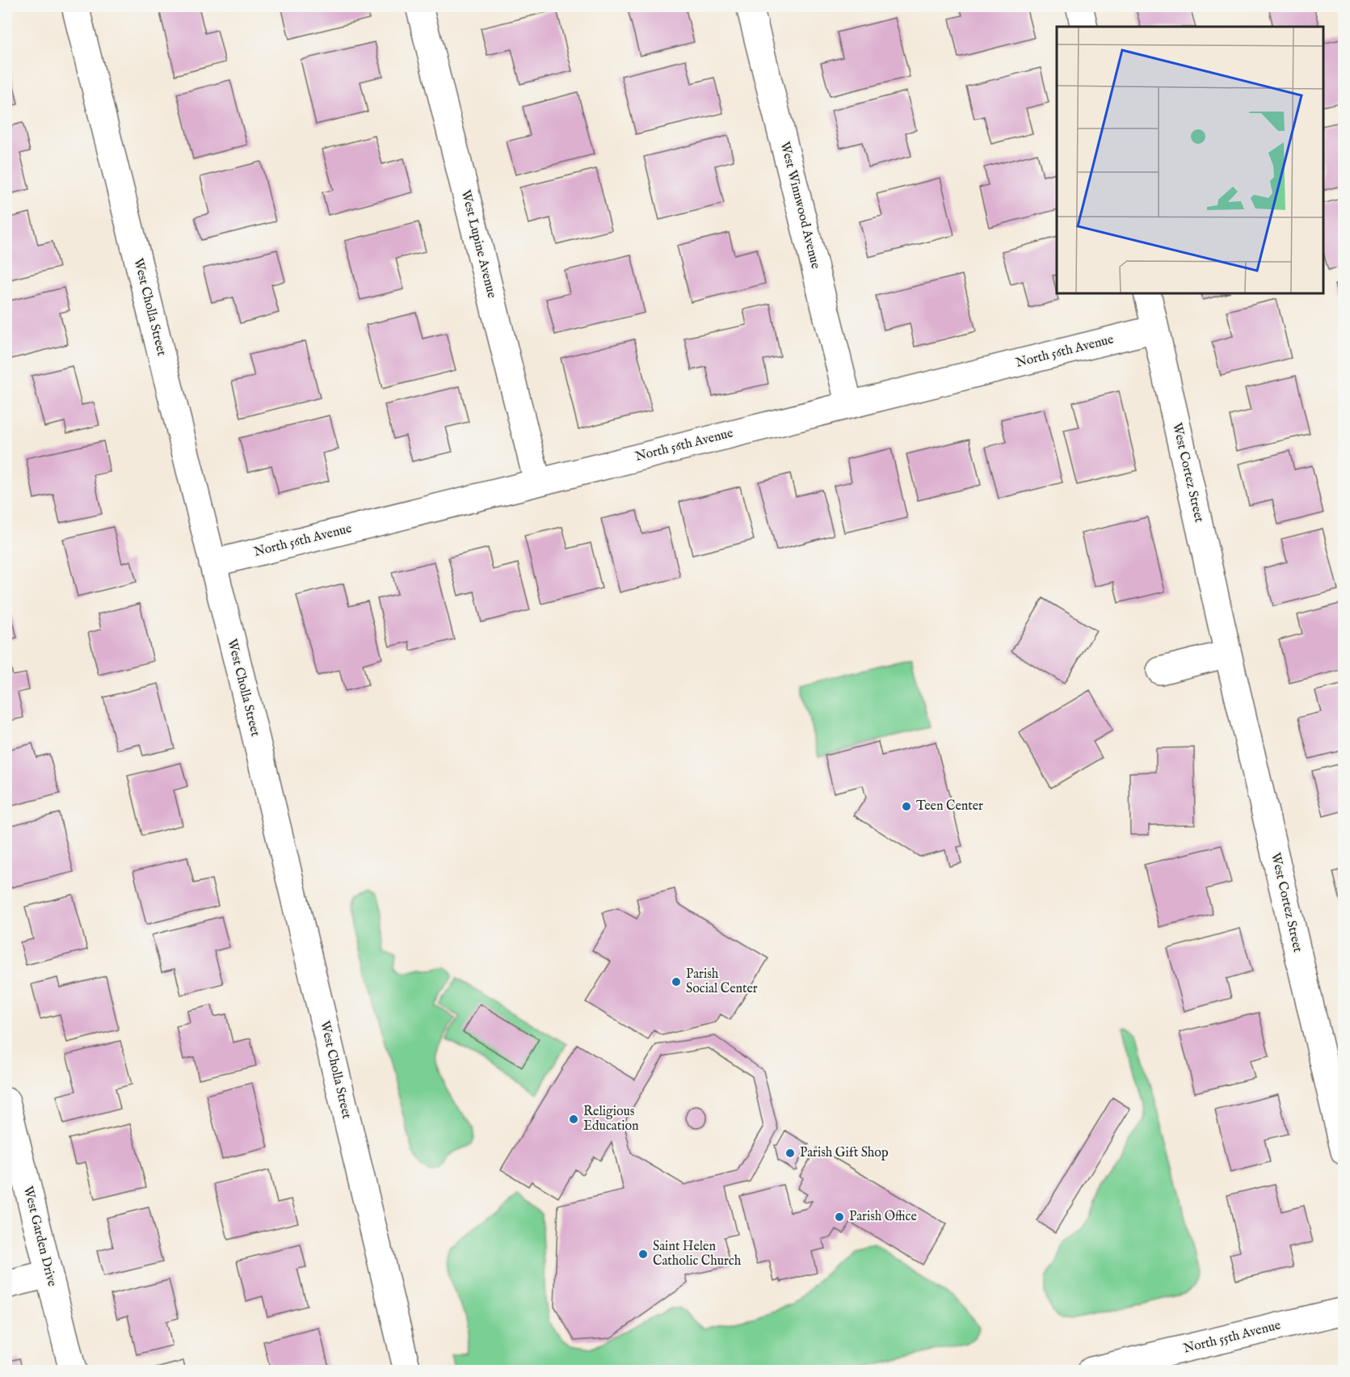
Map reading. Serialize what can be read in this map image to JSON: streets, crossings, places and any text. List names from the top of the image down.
{
  "streets": {
    "street": [
      "West Winnwood Avenue",
      "West Lupine Avenue",
      "West Cholla Street",
      "North 56th Avenue",
      "West Cortez Street",
      "West Garden Drive",
      "North 55th Avenue"
    ]
  },
  "crossings": [
    ["West Winnwood Avenue", "North 56th Avenue"],
    ["West Lupine Avenue", "North 56th Avenue"],
    ["West Cholla Street", "North 56th Avenue"],
    ["North 56th Avenue", "West Cortez Street"]
  ],
  "places": [
    "Teen Center",
    "Parish Social Center",
    "Religious Education",
    "Parish Gift Shop",
    "Parish Office",
    "Saint Helen Catholic Church"
  ]
}
